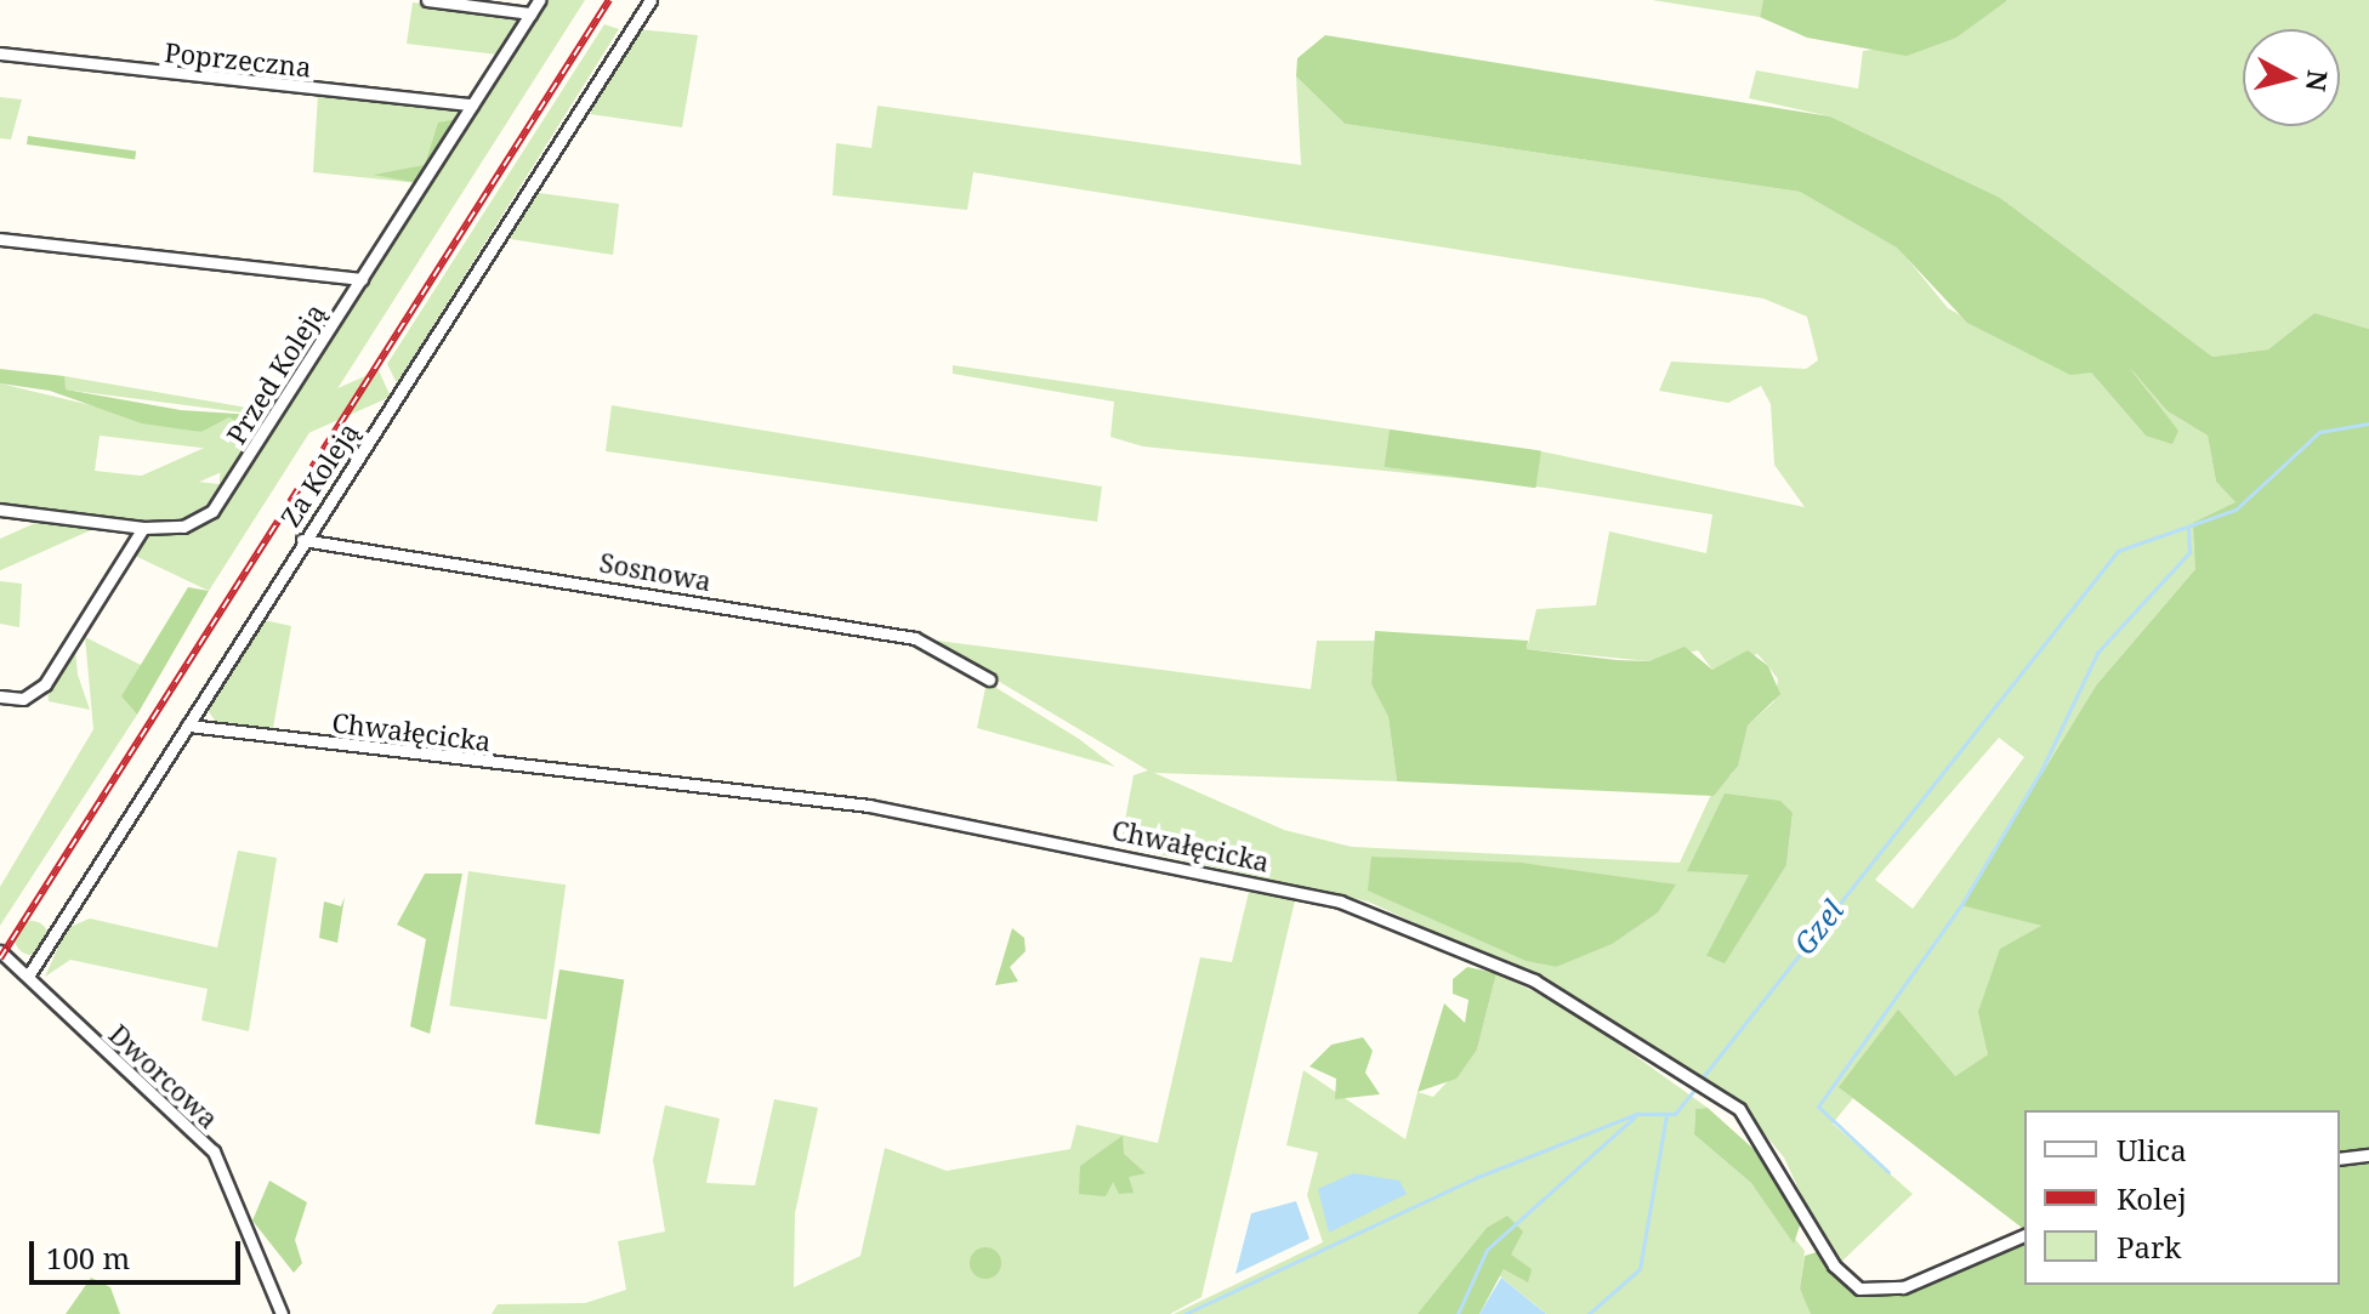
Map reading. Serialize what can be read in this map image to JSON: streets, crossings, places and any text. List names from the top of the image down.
{
  "streets": {
    "street": [
      "Poprzeczna",
      "Przed Koleją",
      "Za Koleją",
      "Sosnowa",
      "Chwałęcicka",
      "Dworcowa"
    ]
  },
  "crossings": [
    ["Poprzeczna", "Przed Koleją"],
    ["Za Koleją", "Sosnowa"],
    ["Za Koleją", "Chwałęcicka"],
    ["Za Koleją", "Dworcowa"]
  ],
  "water": ["Gzel"],
  "legend": ["Ulica", "Kolej", "Park"],
  "scale_bar": "100 m",
  "north": "right"
}
